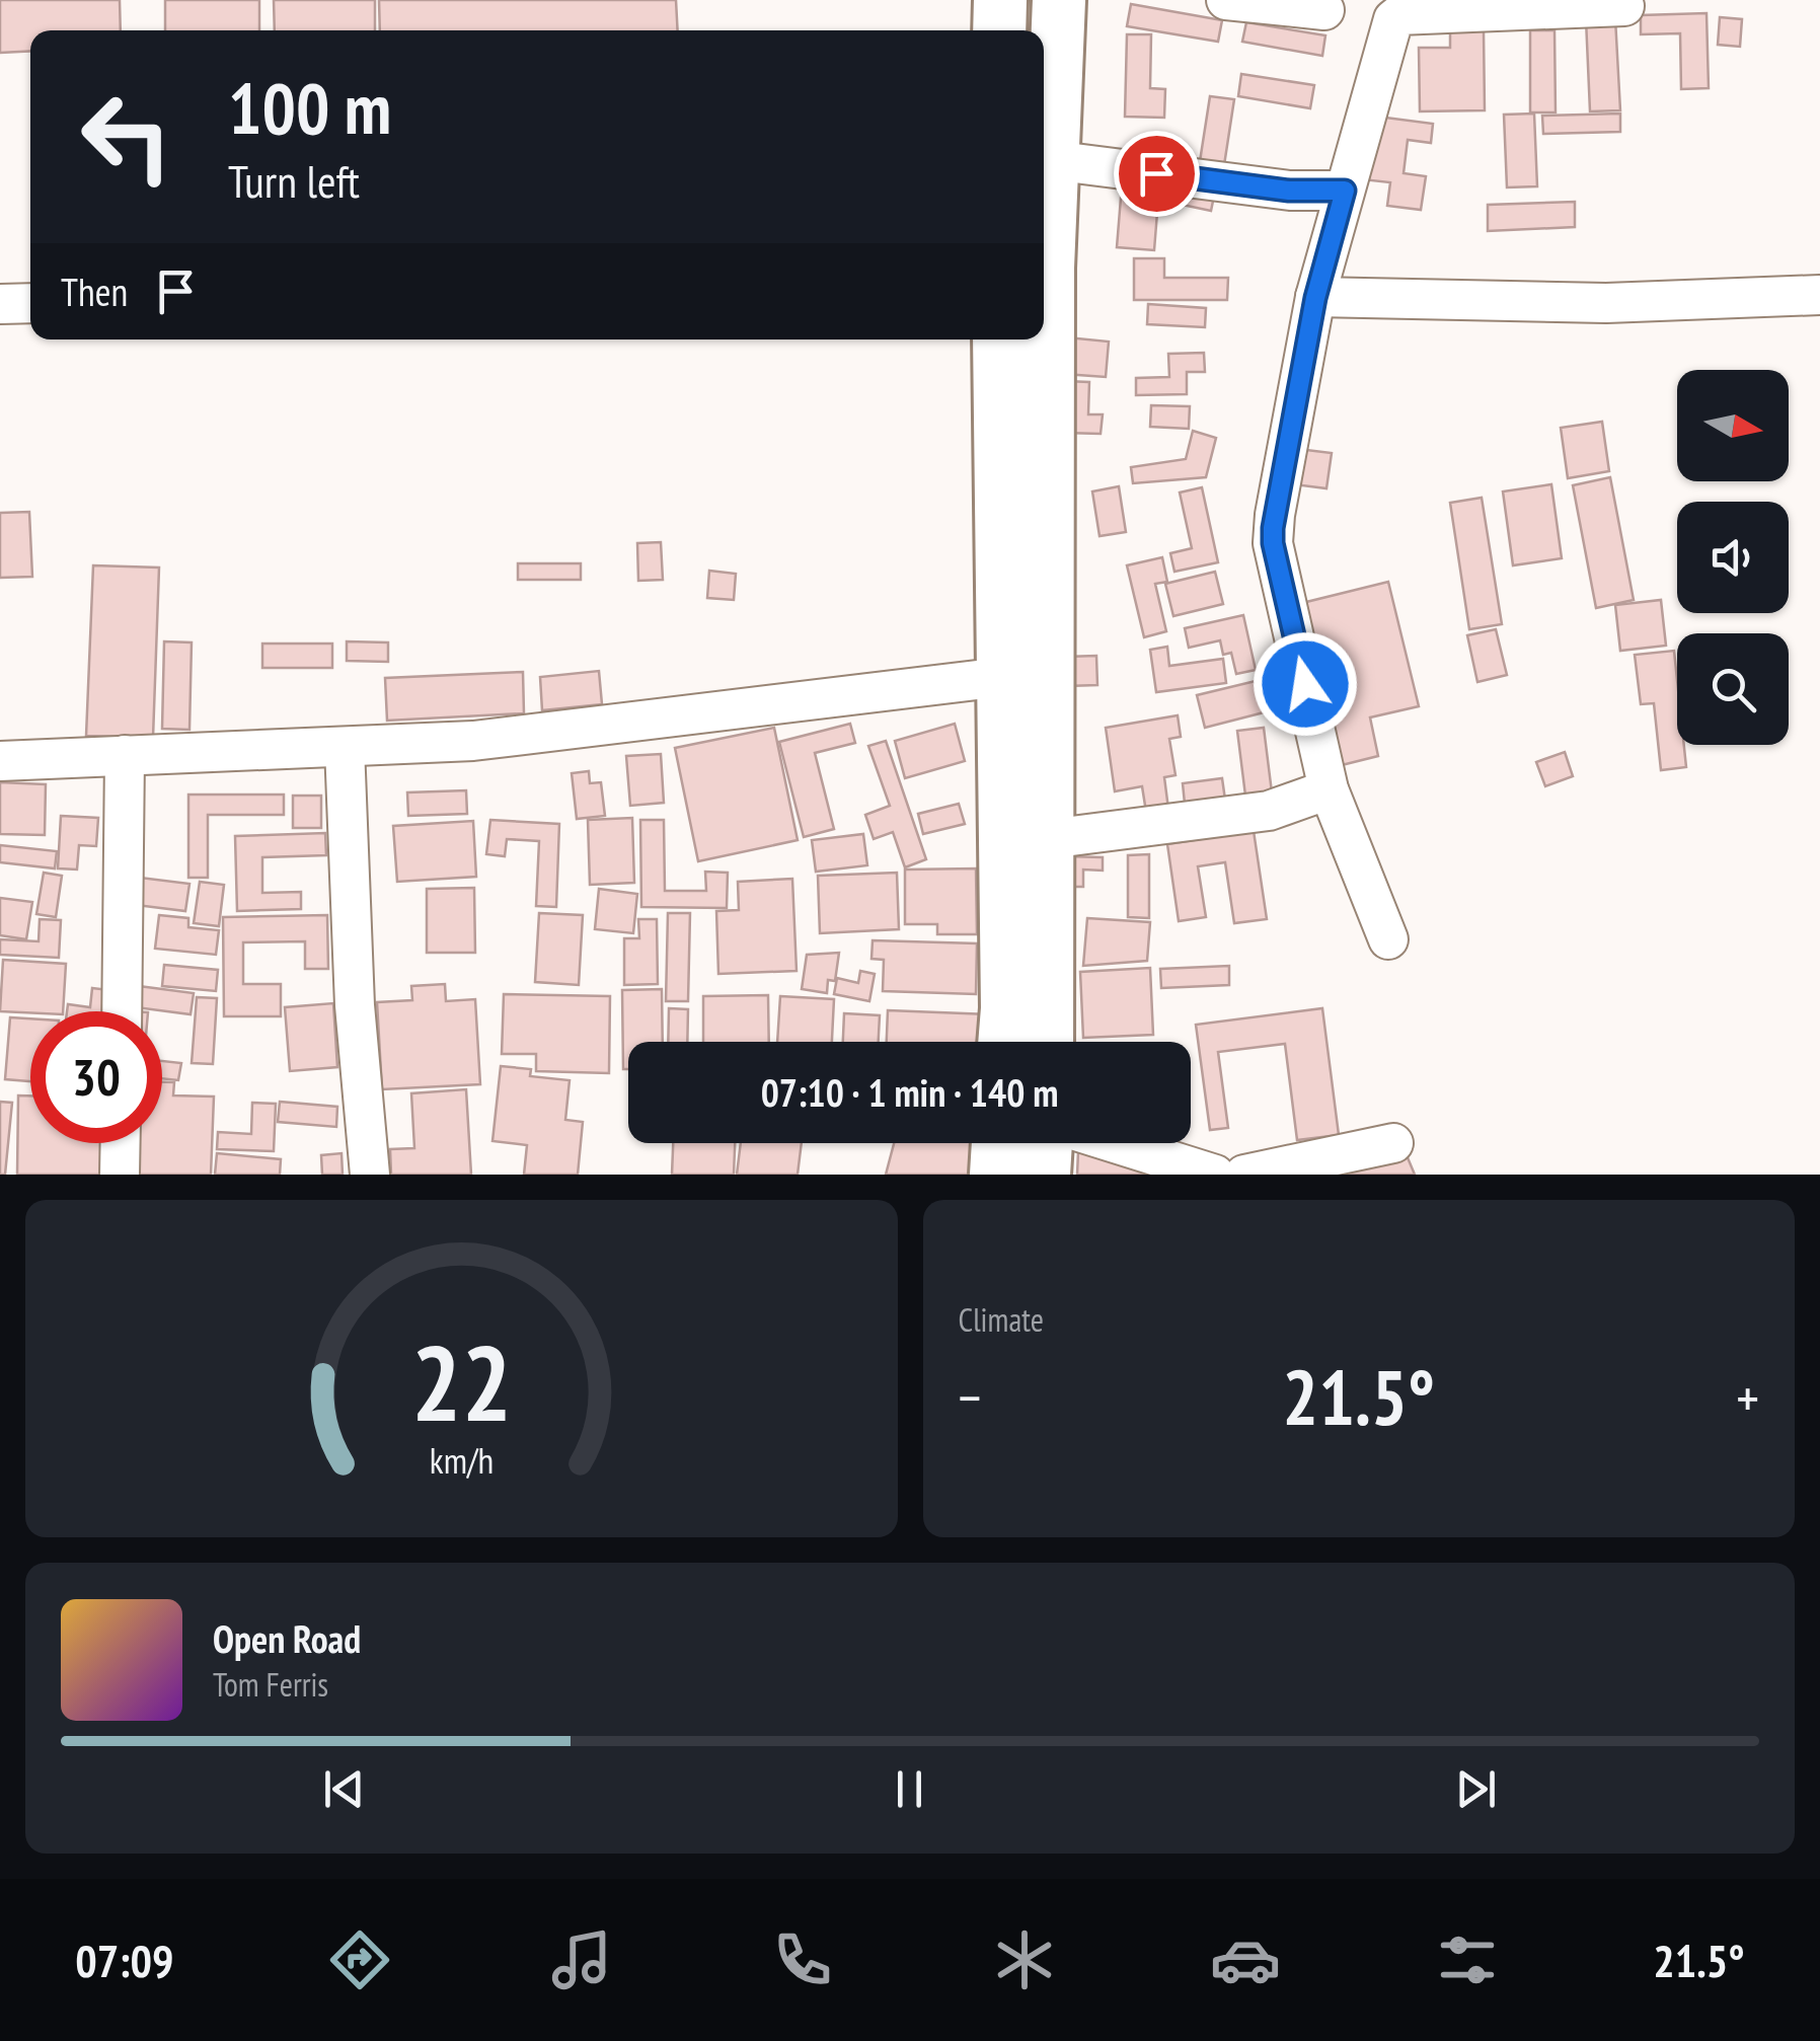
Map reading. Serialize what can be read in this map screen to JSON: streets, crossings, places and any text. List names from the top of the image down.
{
  "north": "right",
  "page": {
    "turn": ["100 m", "Turn left"],
    "then": "Then",
    "limit": "30",
    "trip": "07:10 · 1 min · 140 m",
    "tile": "Climate",
    "heat": ["−", "21.5°", "+"],
    "song": ["Open Road", "Tom Ferris"],
    "tabs": ["07:09", "21.5°"],
    "gauge": ["22", "km/h"]
  }
}
